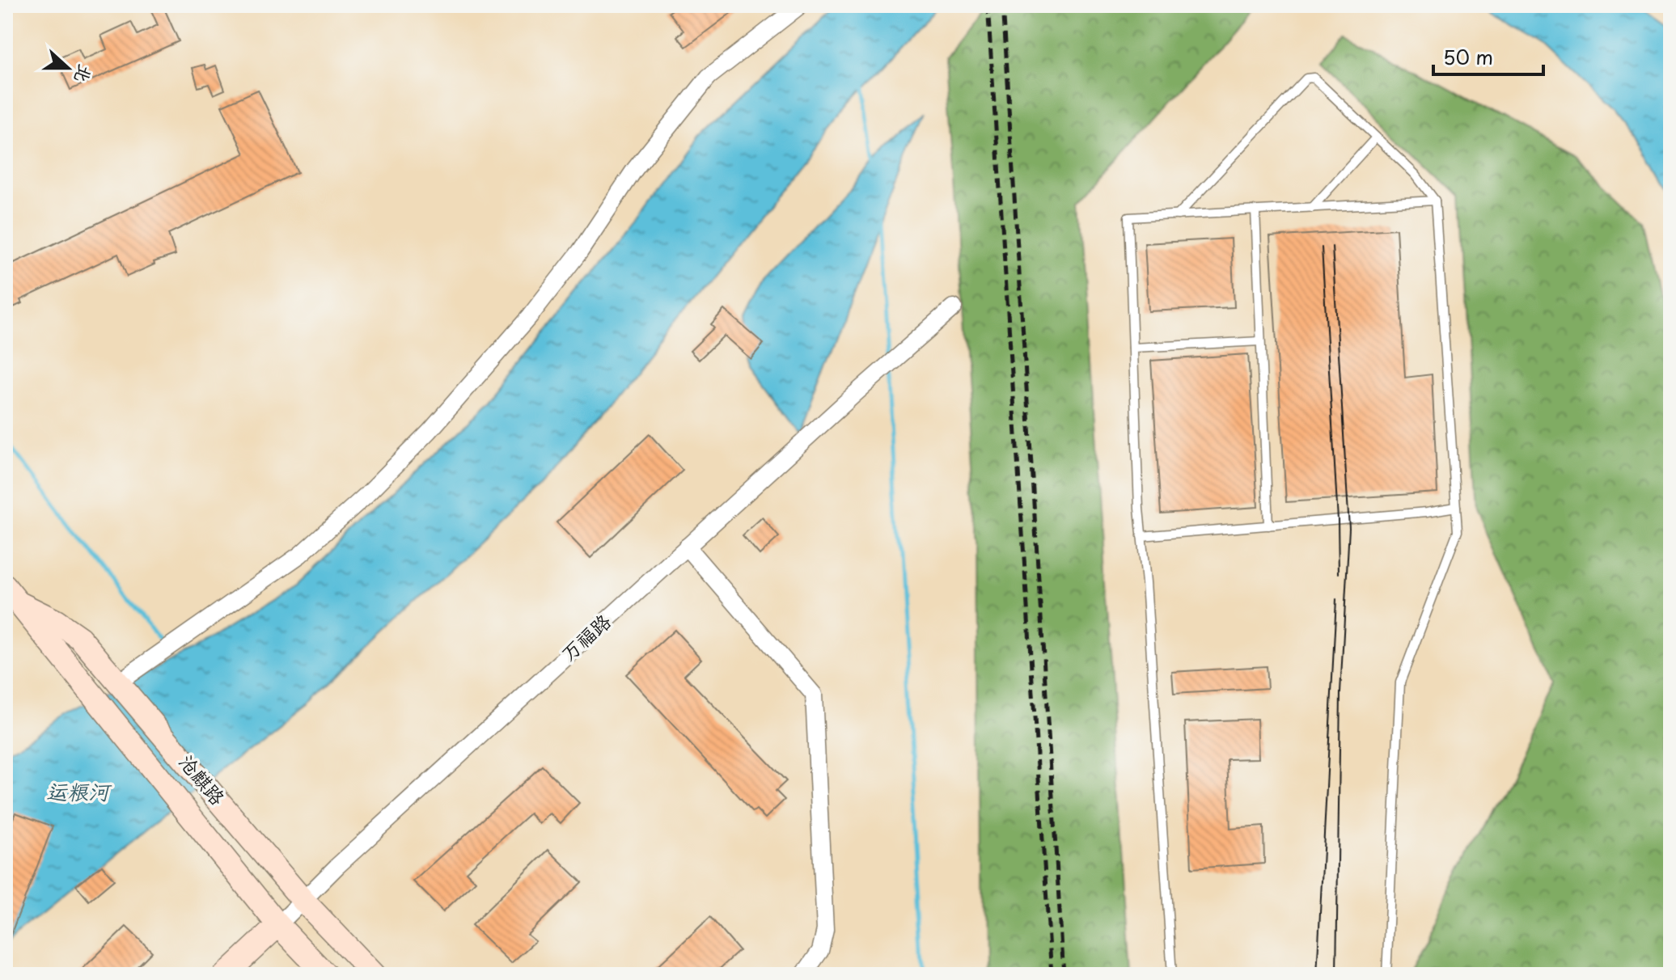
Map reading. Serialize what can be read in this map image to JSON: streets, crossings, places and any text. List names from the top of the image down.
{
  "streets": {
    "main road": ["万福路", "沧麒路"]
  },
  "crossings": [
    ["万福路", "沧麒路"]
  ],
  "water": ["运粮河"],
  "scale_bar": "50 m",
  "north": "right"
}
